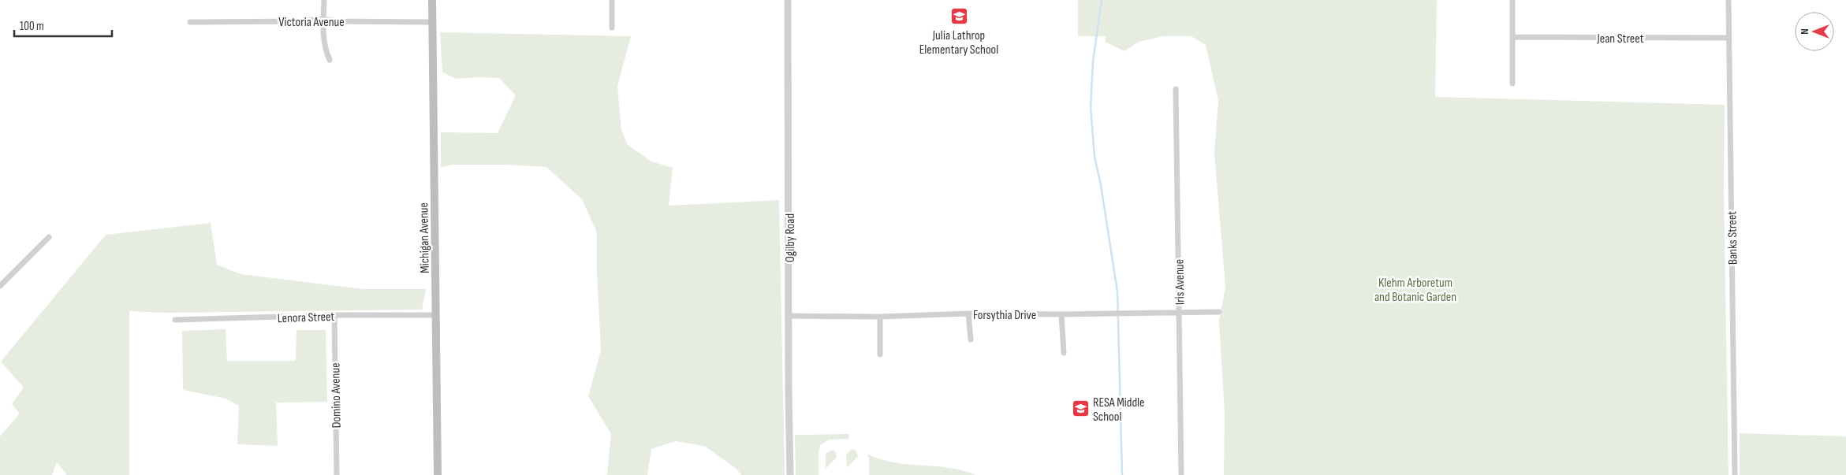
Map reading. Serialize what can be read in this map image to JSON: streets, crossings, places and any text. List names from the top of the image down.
{
  "streets": {
    "main road": ["Michigan Avenue"],
    "street": [
      "Victoria Avenue",
      "Jean Street",
      "Ogilby Road",
      "Banks Street",
      "Iris Avenue",
      "Forsythia Drive",
      "Lenora Street",
      "Domino Avenue"
    ]
  },
  "crossings": [
    ["Victoria Avenue", "Michigan Avenue"],
    ["Jean Street", "Banks Street"],
    ["Michigan Avenue", "Lenora Street"],
    ["Ogilby Road", "Forsythia Drive"],
    ["Iris Avenue", "Forsythia Drive"],
    ["Lenora Street", "Domino Avenue"]
  ],
  "parks": ["Klehm Arboretum and Botanic Garden"],
  "places": {
    "school or university": ["Julia Lathrop Elementary School", "RESA Middle School"]
  },
  "scale_bar": "100 m",
  "north": "left"
}
